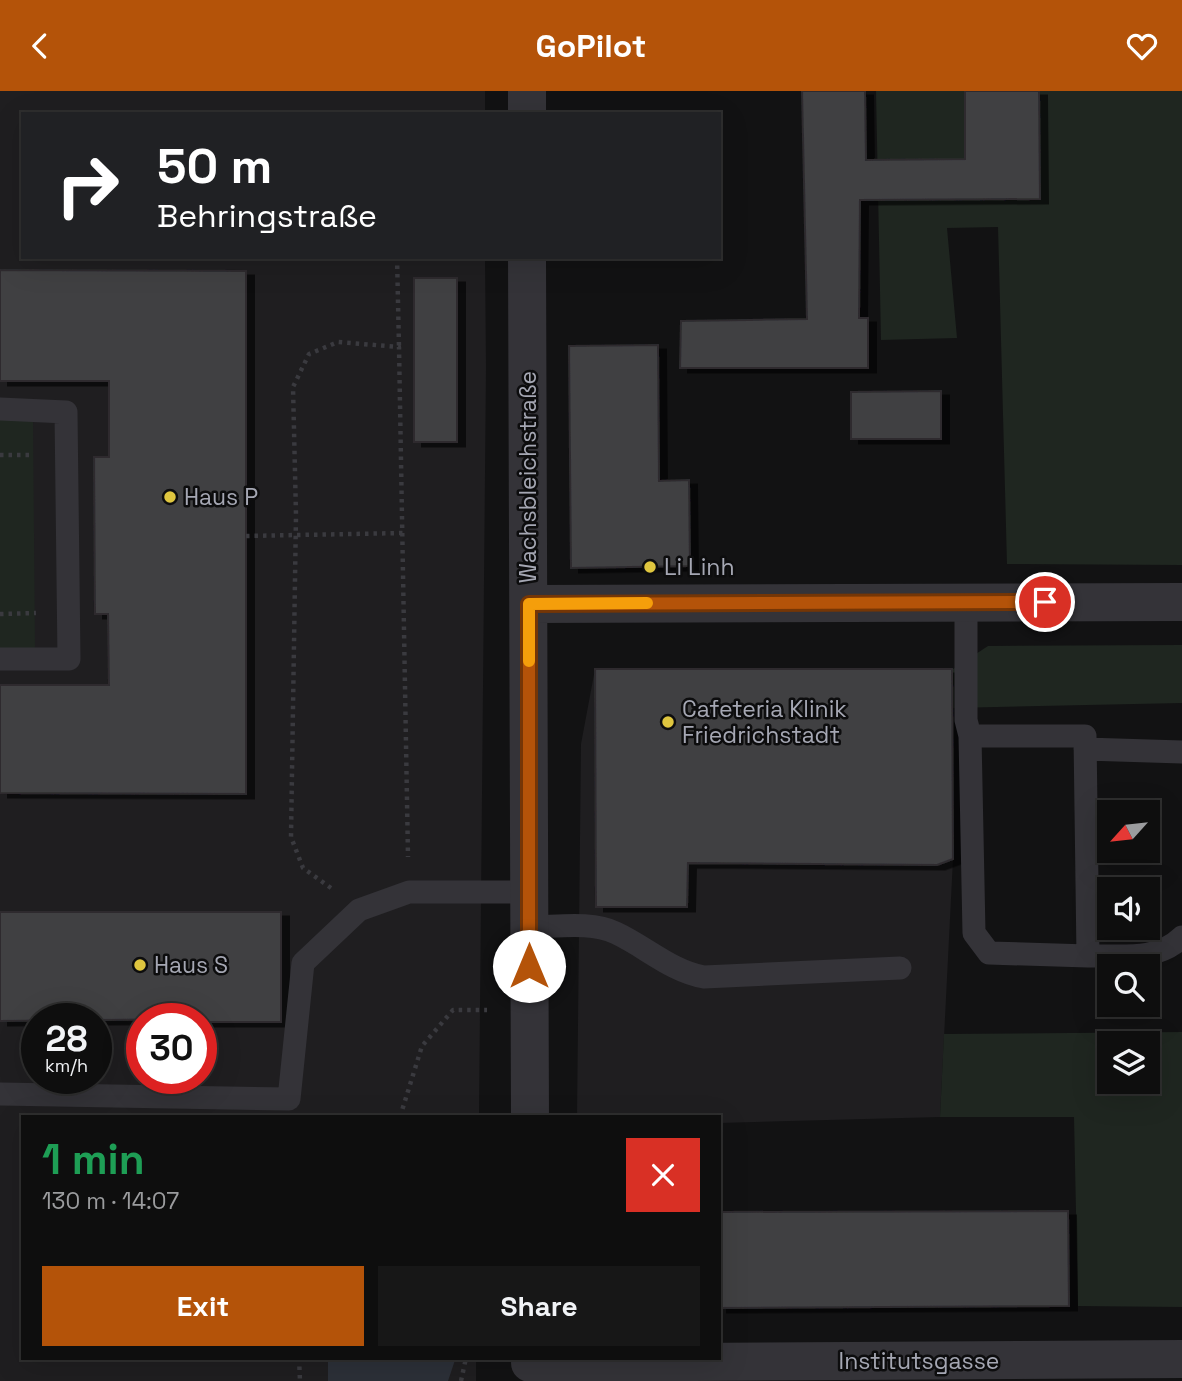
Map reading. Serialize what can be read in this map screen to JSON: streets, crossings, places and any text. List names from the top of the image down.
{
  "streets": {
    "street": ["Wachsbleichstraße", "Institutsgasse"]
  },
  "places": [
    "Haus P",
    "Li Linh",
    "Cafeteria Klinik Friedrichstadt",
    "Haus S"
  ],
  "north": "bottom left",
  "page": {
    "header": "GoPilot",
    "turn": ["50 m", "Behringstraße"],
    "speed": "28 km/h",
    "limit": "30",
    "heading": ["1 min", "130 m · 14:07"],
    "buttons": ["Exit", "Share"]
  }
}
